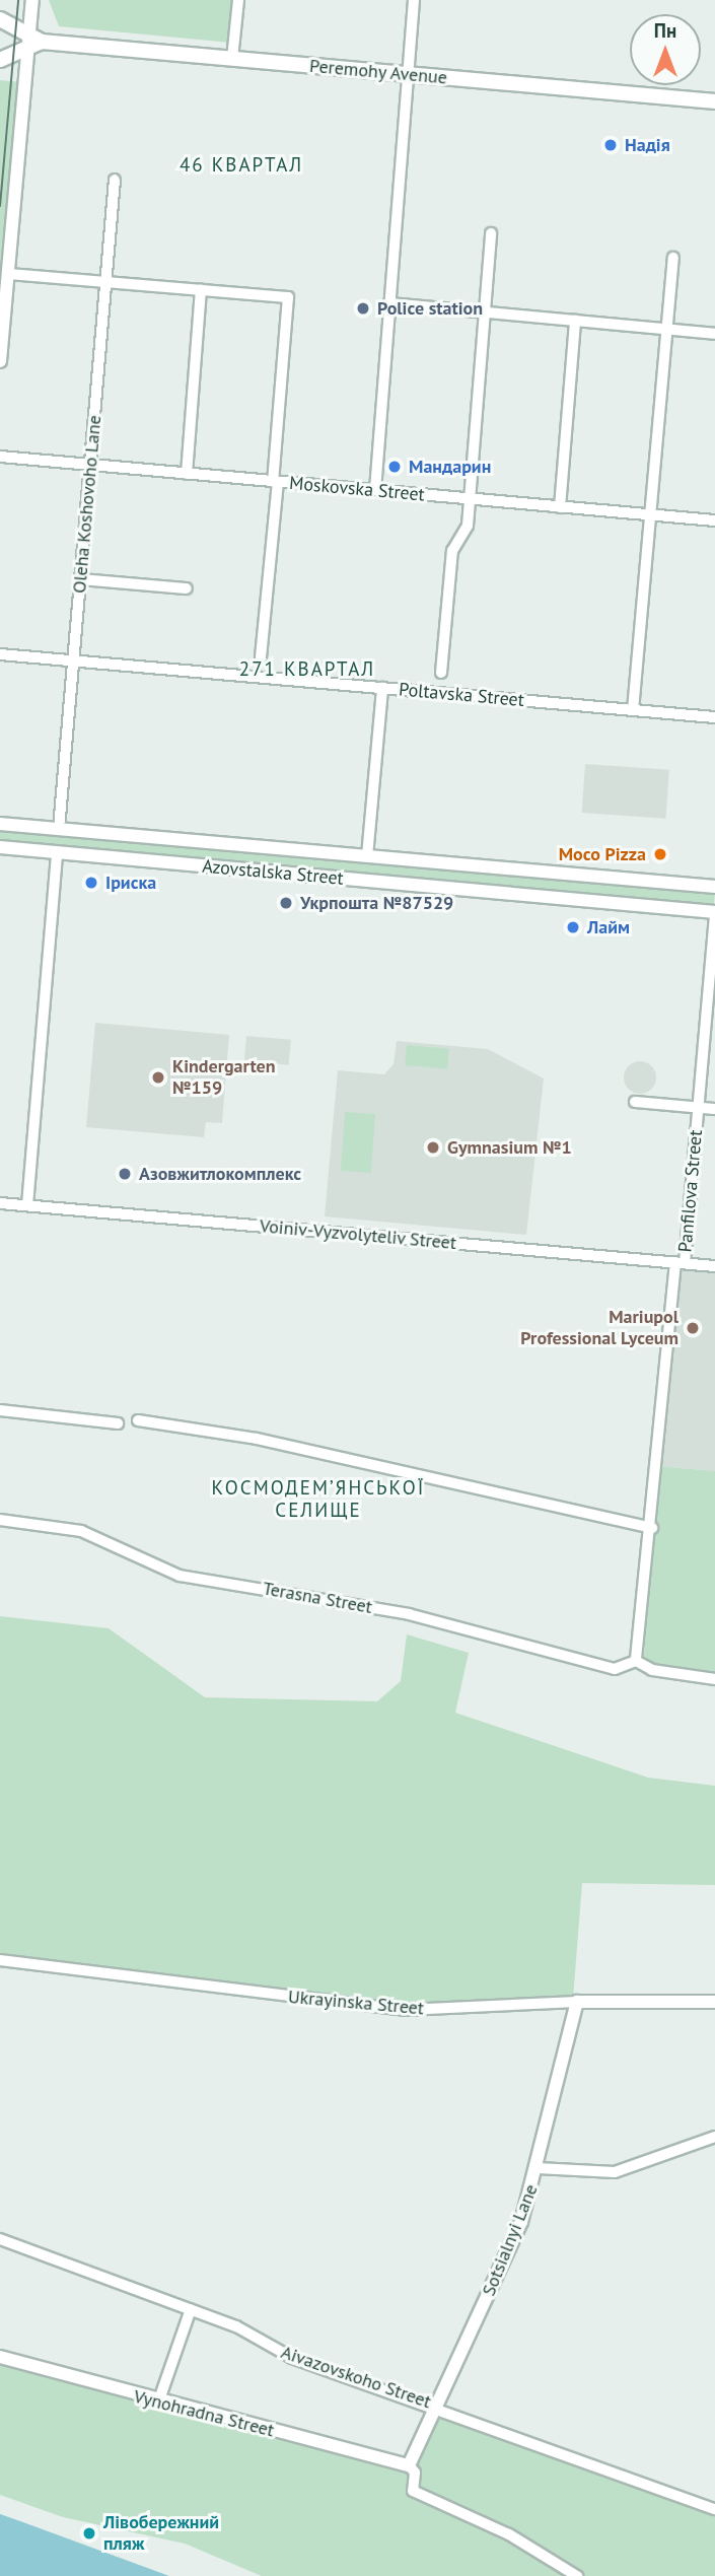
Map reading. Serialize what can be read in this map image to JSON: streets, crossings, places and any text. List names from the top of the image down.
{
  "streets": {
    "main road": ["Peremohy Avenue"],
    "street": [
      "Moskovska Street",
      "Oleha Koshovoho Lane",
      "Poltavska Street",
      "Azovstalska Street",
      "Panfilova Street",
      "Voiniv-Vyzvolyteliv Street",
      "Terasna Street",
      "Ukrayinska Street",
      "Sotsialnyi Lane",
      "Aivazovskoho Street",
      "Vynohradna Street"
    ]
  },
  "crossings": [
    ["Moskovska Street", "Oleha Koshovoho Lane"],
    ["Oleha Koshovoho Lane", "Poltavska Street"],
    ["Oleha Koshovoho Lane", "Azovstalska Street"],
    ["Azovstalska Street", "Panfilova Street"],
    ["Panfilova Street", "Voiniv-Vyzvolyteliv Street"],
    ["Ukrayinska Street", "Sotsialnyi Lane"],
    ["Sotsialnyi Lane", "Aivazovskoho Street"],
    ["Sotsialnyi Lane", "Vynohradna Street"]
  ],
  "districts": ["46 КВАРТАЛ", "271 КВАРТАЛ", "КОСМОДЕМ’ЯНСЬКОЇ СЕЛИЩЕ"],
  "places": [
    "Надiя",
    "Police station",
    "Мандарин",
    "Moco Pizza",
    "Іриска",
    "Укрпошта №87529",
    "Лайм",
    "Kindergarten №159",
    "Gymnasium №1",
    "Азовжитлокомплекс",
    "Mariupol Professional Lyceum",
    "Лівобережний пляж"
  ],
  "north": "top"
}
